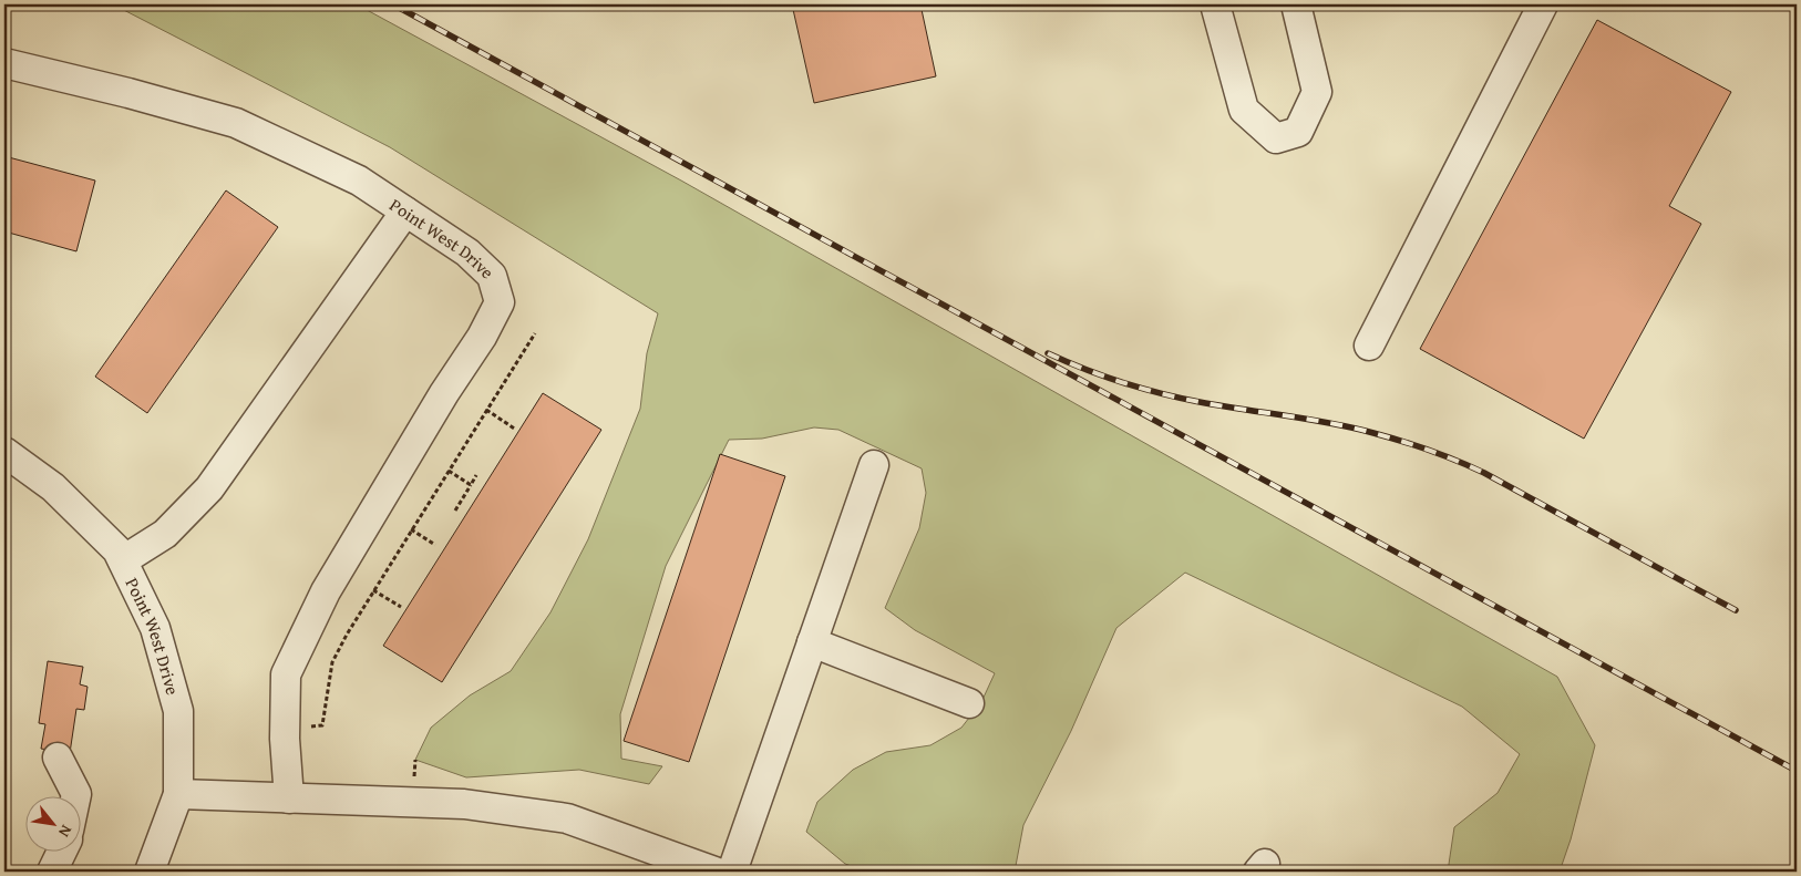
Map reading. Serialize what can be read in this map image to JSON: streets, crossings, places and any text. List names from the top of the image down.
{
  "streets": {
    "street": ["Point West Drive"]
  },
  "north": "bottom right"
}
